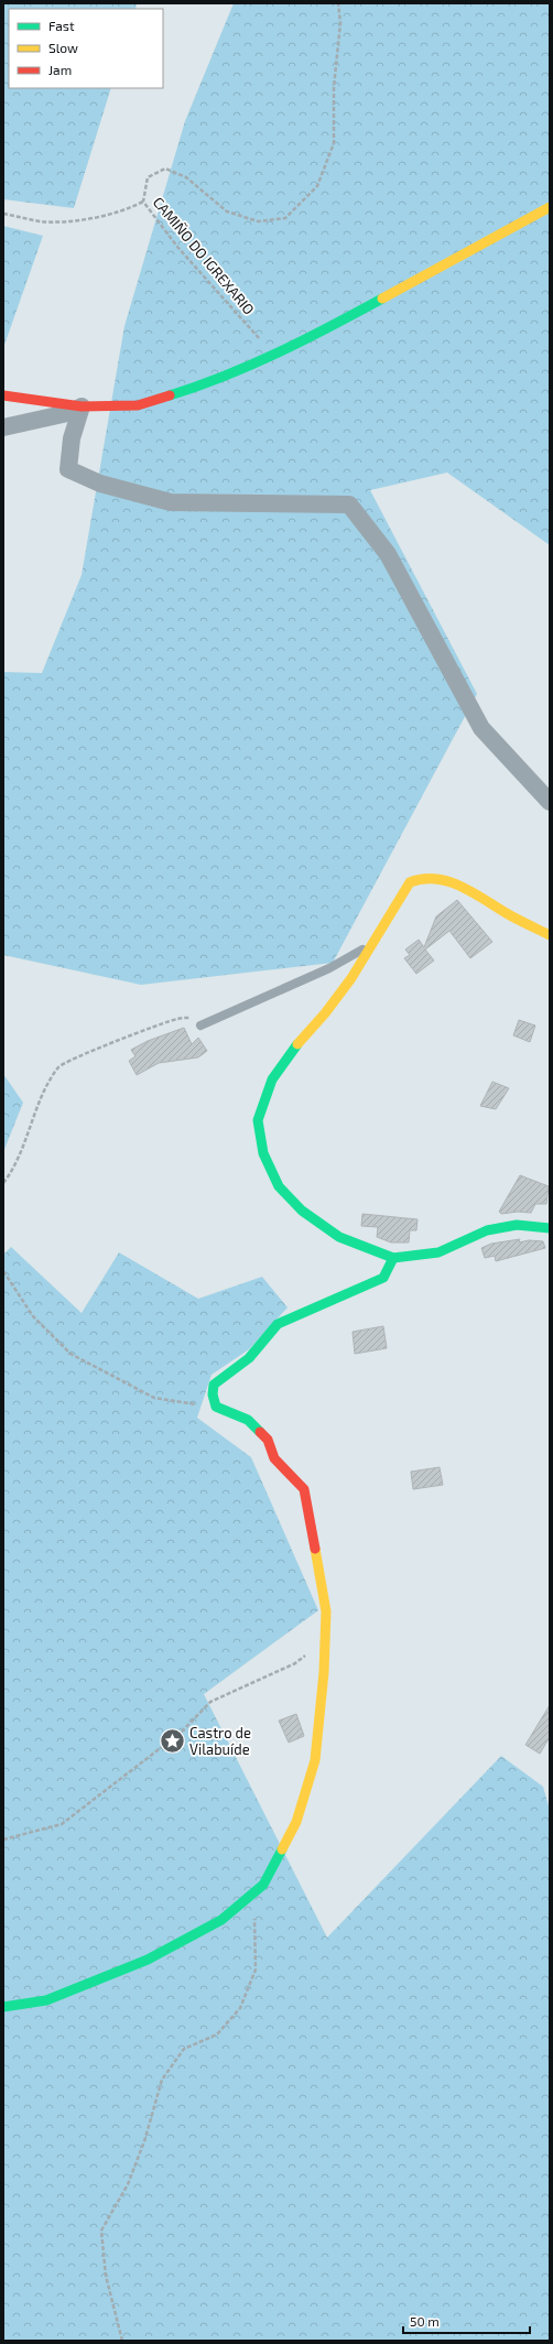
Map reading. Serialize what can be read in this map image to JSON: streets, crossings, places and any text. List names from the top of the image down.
{
  "streets": {
    "path": ["CAMIÑO DO IGREXARIO"]
  },
  "places": {
    "place": ["Castro de Vilabuíde"]
  },
  "legend": ["Fast", "Slow", "Jam"],
  "scale_bar": "50 m"
}
